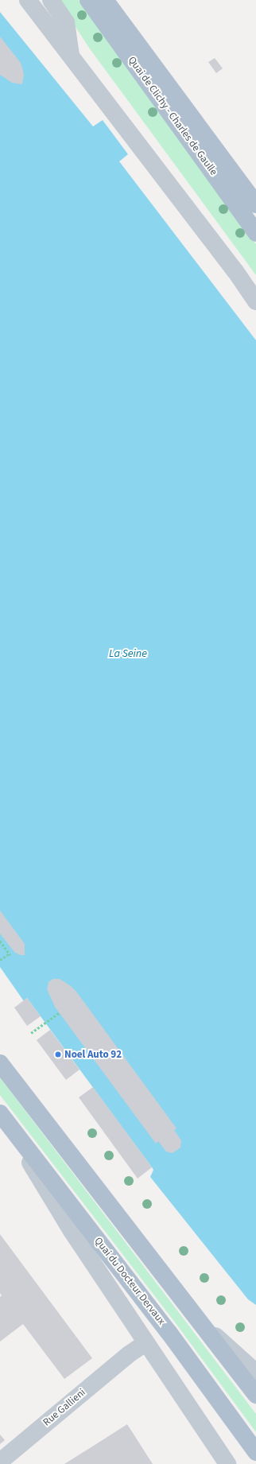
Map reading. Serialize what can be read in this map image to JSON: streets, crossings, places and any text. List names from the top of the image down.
{
  "streets": {
    "main road": ["Quai de Clichy - Charles de Gaulle", "Quai du Docteur Dervaux"],
    "street": ["Rue Gallieni"]
  },
  "crossings": [
    ["Quai du Docteur Dervaux", "Rue Gallieni"]
  ],
  "water": ["La Seine"],
  "places": ["Noel Auto 92"]
}
